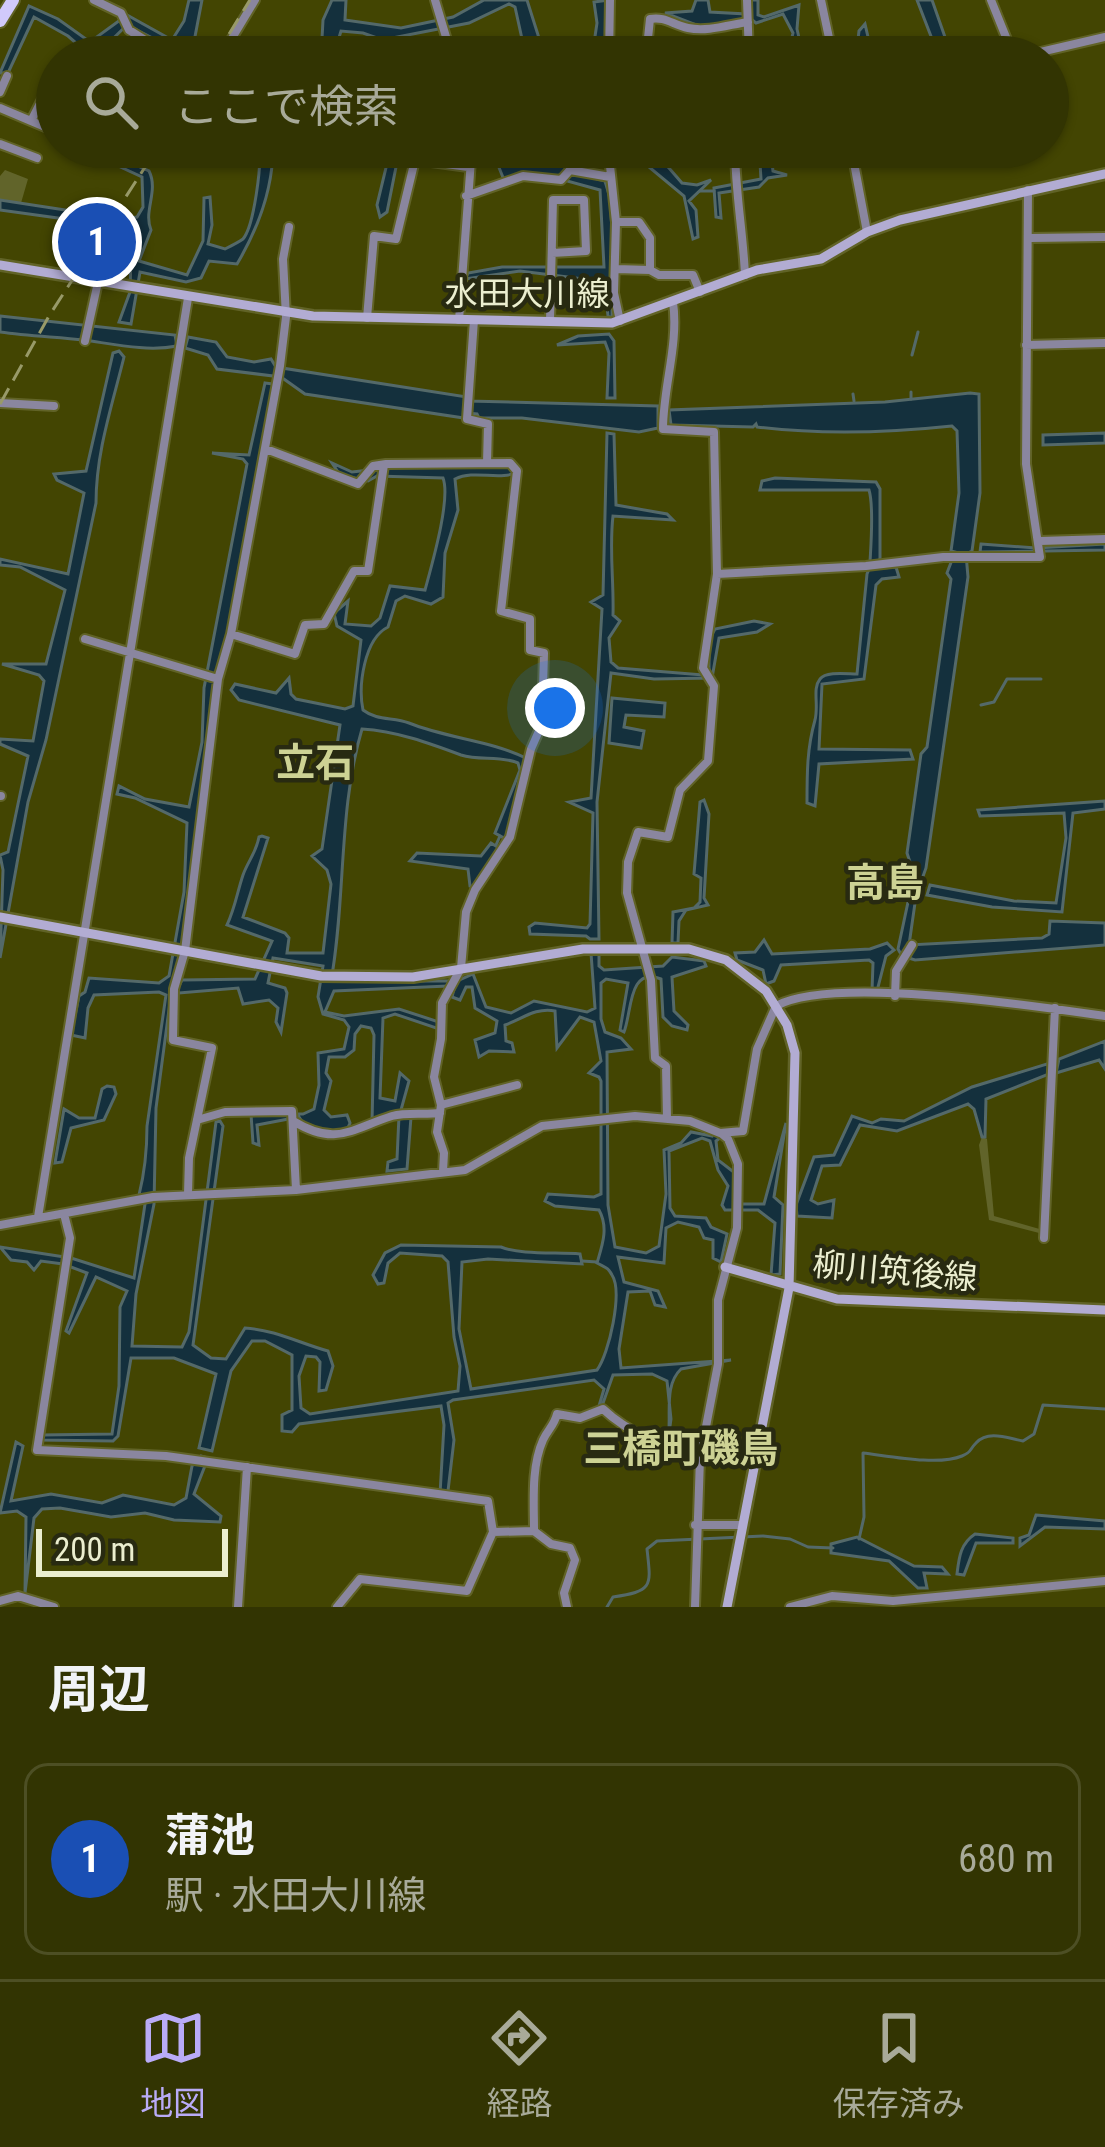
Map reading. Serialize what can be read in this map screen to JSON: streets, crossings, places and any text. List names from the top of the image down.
{
  "streets": {
    "main road": ["水田大川線", "柳川筑後線"]
  },
  "districts": ["立石", "高島", "三橋町磯鳥"],
  "scale_bar": "200 m",
  "page": {
    "search": "ここで検索",
    "pins": "1",
    "scale": "200 m",
    "heading": "周辺",
    "list": [
      {
        "mark": "1",
        "name": "蒲池",
        "note": "駅 · 水田大川線",
        "value": "680 m"
      }
    ],
    "nav": ["地図", "経路", "保存済み"]
  }
}
